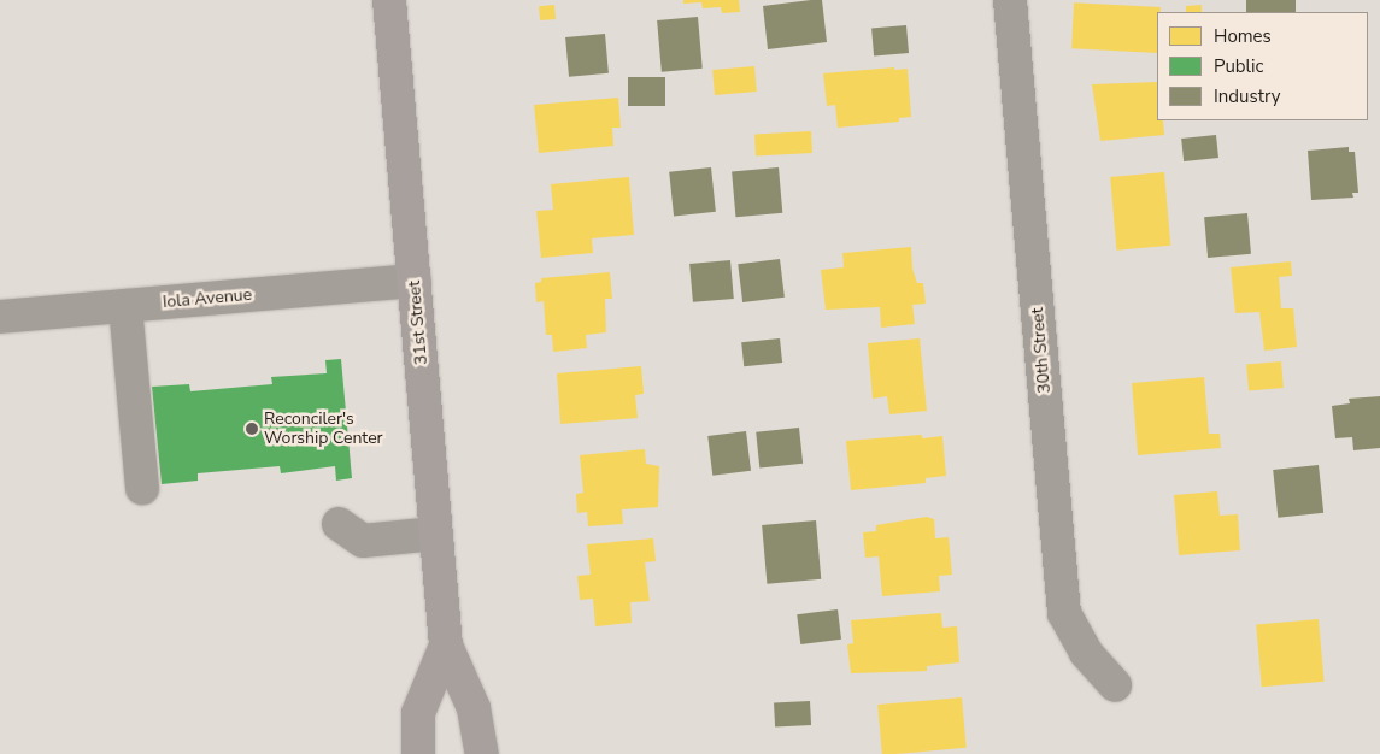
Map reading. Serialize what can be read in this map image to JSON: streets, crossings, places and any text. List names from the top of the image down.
{
  "streets": {
    "main road": ["31st Street"],
    "street": ["Iola Avenue", "30th Street"]
  },
  "crossings": [
    ["Iola Avenue", "31st Street"]
  ],
  "places": ["Reconciler's Worship Center"],
  "legend": ["Homes", "Public", "Industry"]
}
